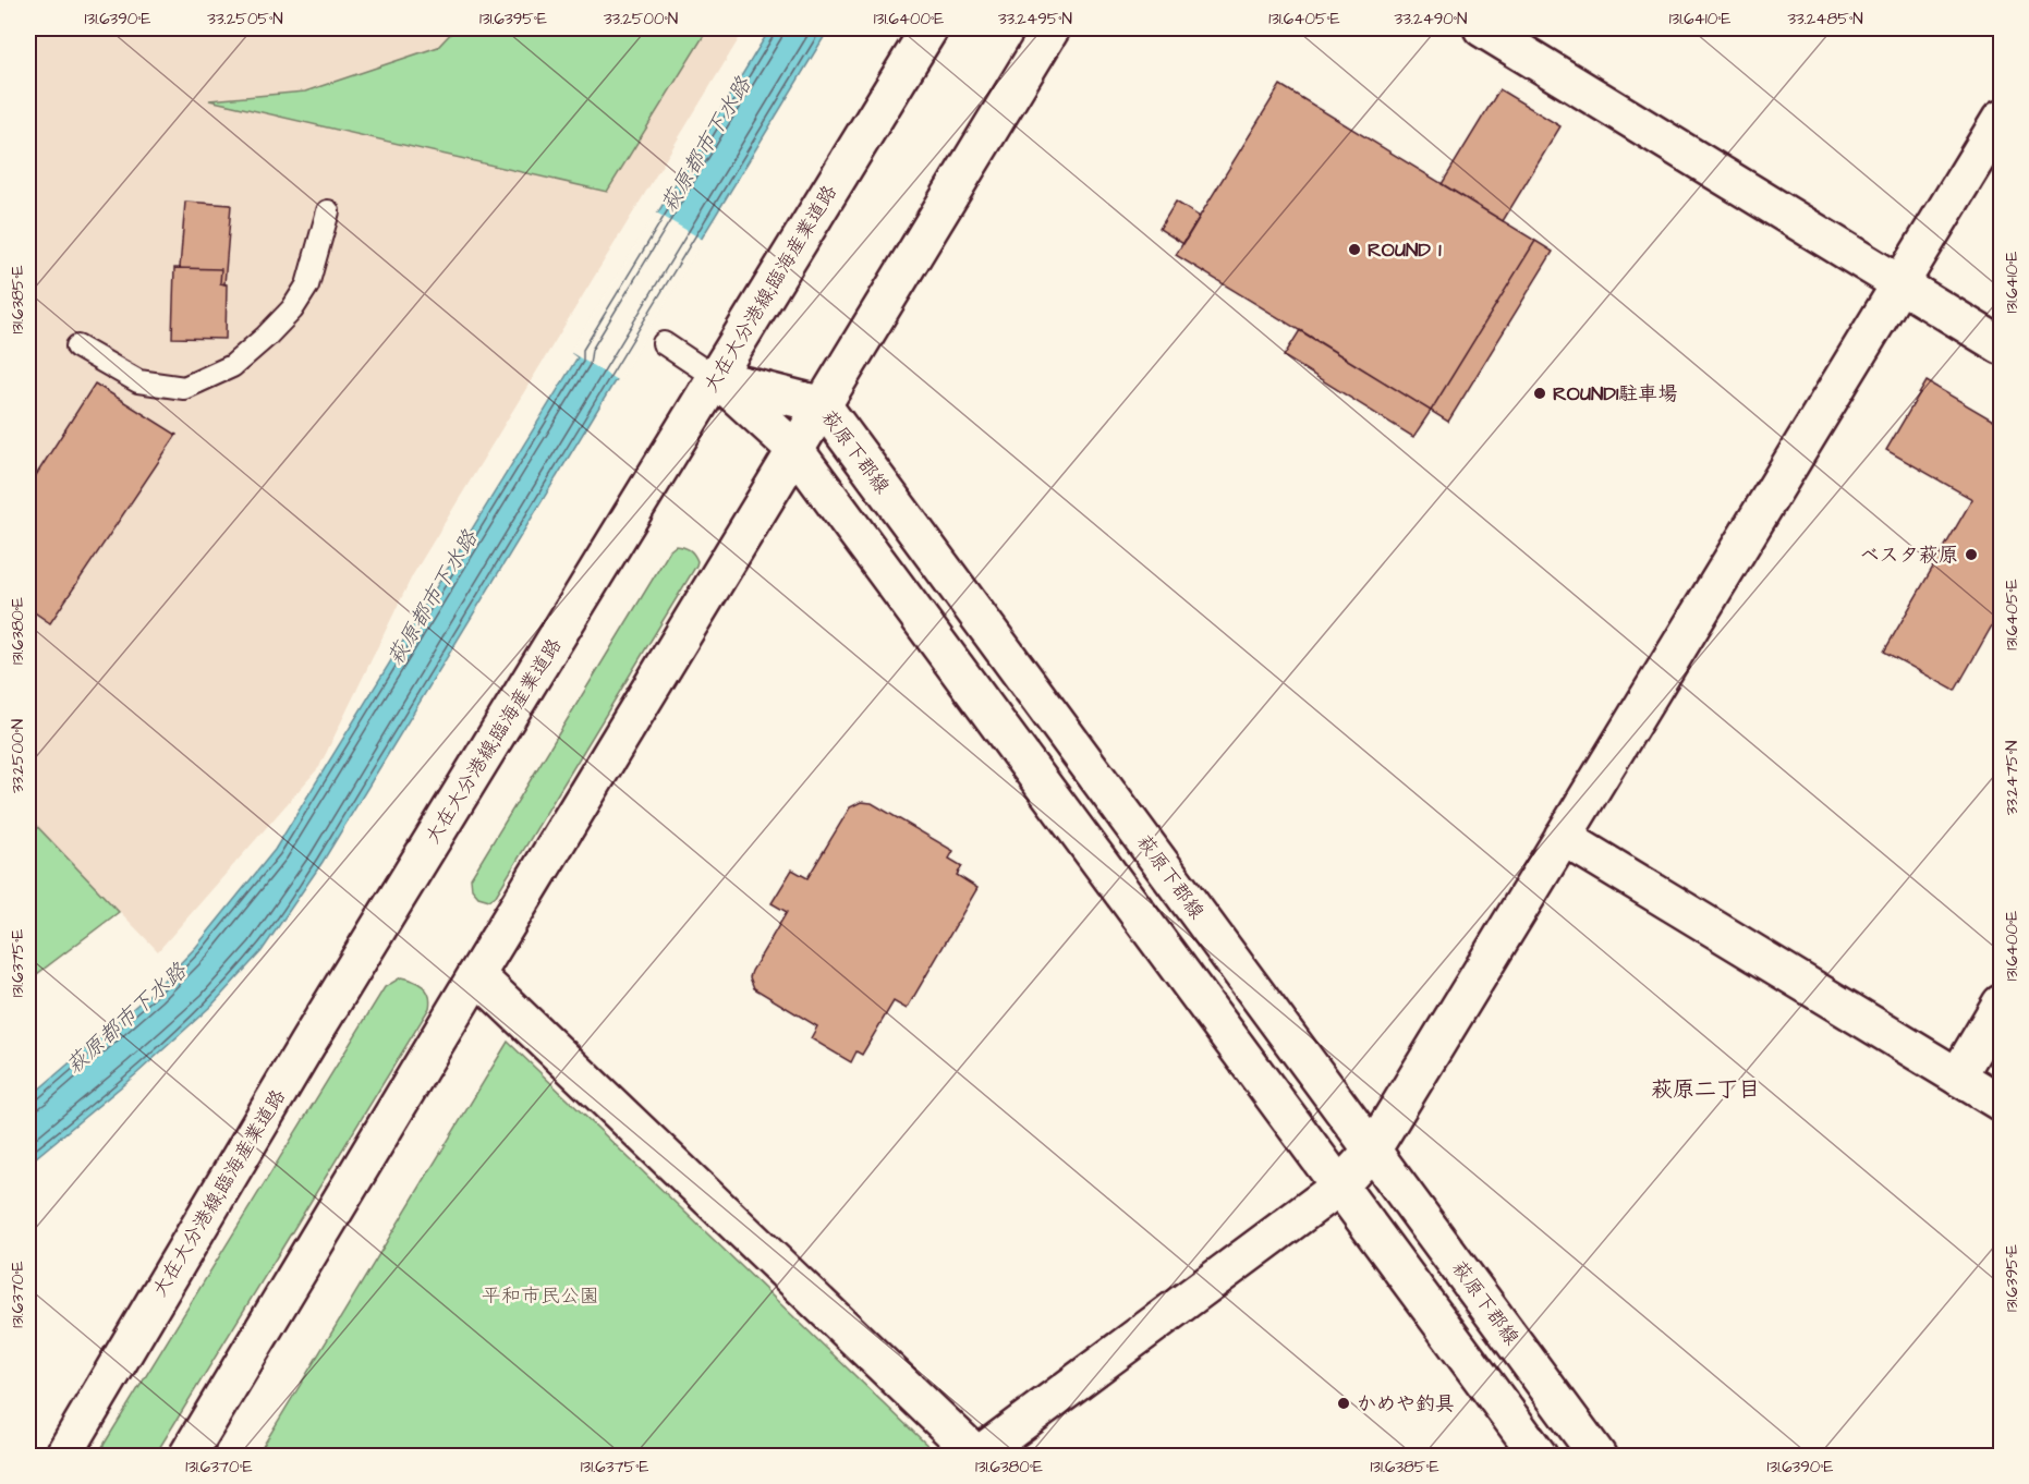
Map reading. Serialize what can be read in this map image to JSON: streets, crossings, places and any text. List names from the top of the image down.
{
  "streets": {
    "main road": ["大在大分港線;臨海産業道路", "萩原下郡線"]
  },
  "crossings": [
    ["大在大分港線;臨海産業道路", "萩原下郡線"]
  ],
  "districts": ["萩原二丁目"],
  "water": ["萩原都市下水路"],
  "parks": ["平和市民公園"],
  "places": [
    "ROUND 1",
    "ROUND1駐車場",
    "ベスタ萩原",
    "かめや釣具"
  ],
  "coordinates": [
    "131.6390°E",
    "33.2505°N",
    "131.6395°E",
    "33.2500°N",
    "131.6400°E",
    "33.2495°N",
    "131.6405°E",
    "33.2490°N",
    "131.6410°E",
    "33.2485°N",
    "131.6385°E",
    "131.6380°E",
    "33.2475°N",
    "131.6375°E",
    "131.6370°E"
  ]
}
